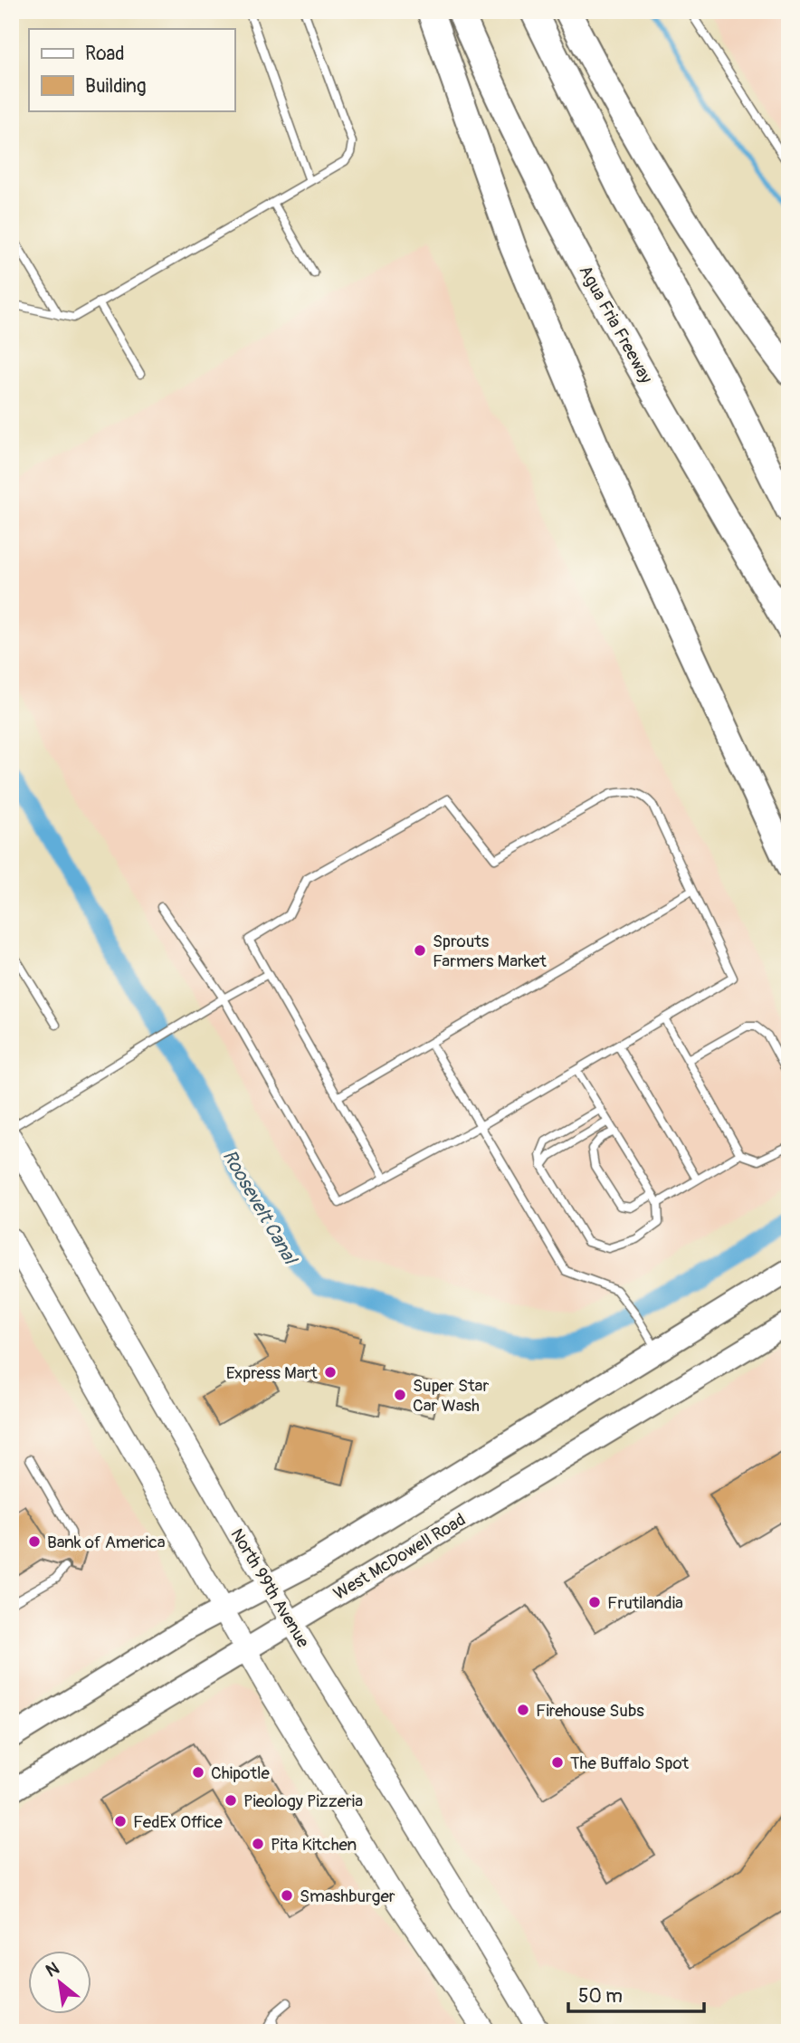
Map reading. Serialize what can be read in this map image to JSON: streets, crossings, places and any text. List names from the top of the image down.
{
  "streets": {
    "highway": ["Agua Fria Freeway"],
    "main road": ["West McDowell Road", "North 99th Avenue"]
  },
  "crossings": [
    ["West McDowell Road", "North 99th Avenue"]
  ],
  "water": ["Roosevelt Canal"],
  "places": [
    "Sprouts Farmers Market",
    "Express Mart",
    "Super Star Car Wash",
    "Bank of America",
    "Frutilandia",
    "Firehouse Subs",
    "The Buffalo Spot",
    "Chipotle",
    "Pieology Pizzeria",
    "FedEx Office",
    "Pita Kitchen",
    "Smashburger"
  ],
  "legend": ["Road", "Building"],
  "scale_bar": "50 m",
  "north": "top left"
}
